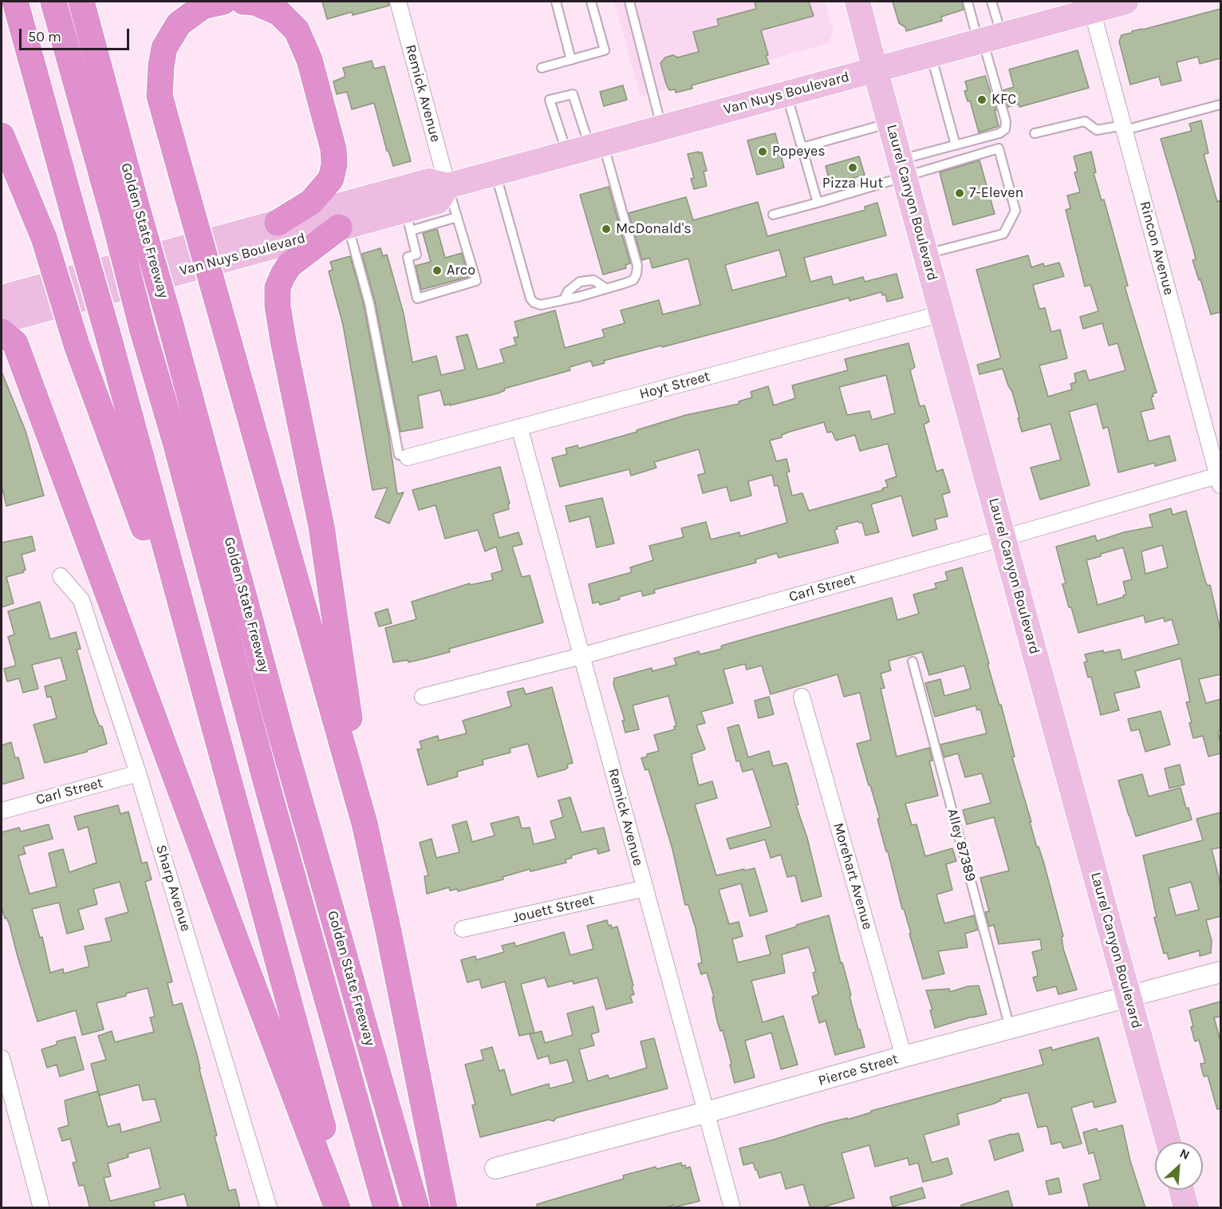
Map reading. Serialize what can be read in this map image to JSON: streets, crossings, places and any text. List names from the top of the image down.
{
  "streets": {
    "highway": ["Golden State Freeway"],
    "main road": ["Van Nuys Boulevard", "Laurel Canyon Boulevard"],
    "street": [
      "Remick Avenue",
      "Rincon Avenue",
      "Hoyt Street",
      "Carl Street",
      "Morehart Avenue",
      "Sharp Avenue",
      "Jouett Street",
      "Pierce Street"
    ],
    "lane": ["Alley 87389"]
  },
  "crossings": [
    ["Remick Avenue", "Van Nuys Boulevard"],
    ["Remick Avenue", "Hoyt Street"],
    ["Remick Avenue", "Carl Street"],
    ["Remick Avenue", "Jouett Street"],
    ["Remick Avenue", "Pierce Street"],
    ["Van Nuys Boulevard", "Laurel Canyon Boulevard"],
    ["Van Nuys Boulevard", "Rincon Avenue"],
    ["Laurel Canyon Boulevard", "Hoyt Street"],
    ["Laurel Canyon Boulevard", "Carl Street"],
    ["Laurel Canyon Boulevard", "Pierce Street"],
    ["Rincon Avenue", "Carl Street"],
    ["Carl Street", "Sharp Avenue"],
    ["Alley 87389", "Pierce Street"],
    ["Morehart Avenue", "Pierce Street"]
  ],
  "places": [
    "KFC",
    "Popeyes",
    "Pizza Hut",
    "7-Eleven",
    "McDonald's",
    "Arco"
  ],
  "scale_bar": "50 m",
  "north": "top right"
}
